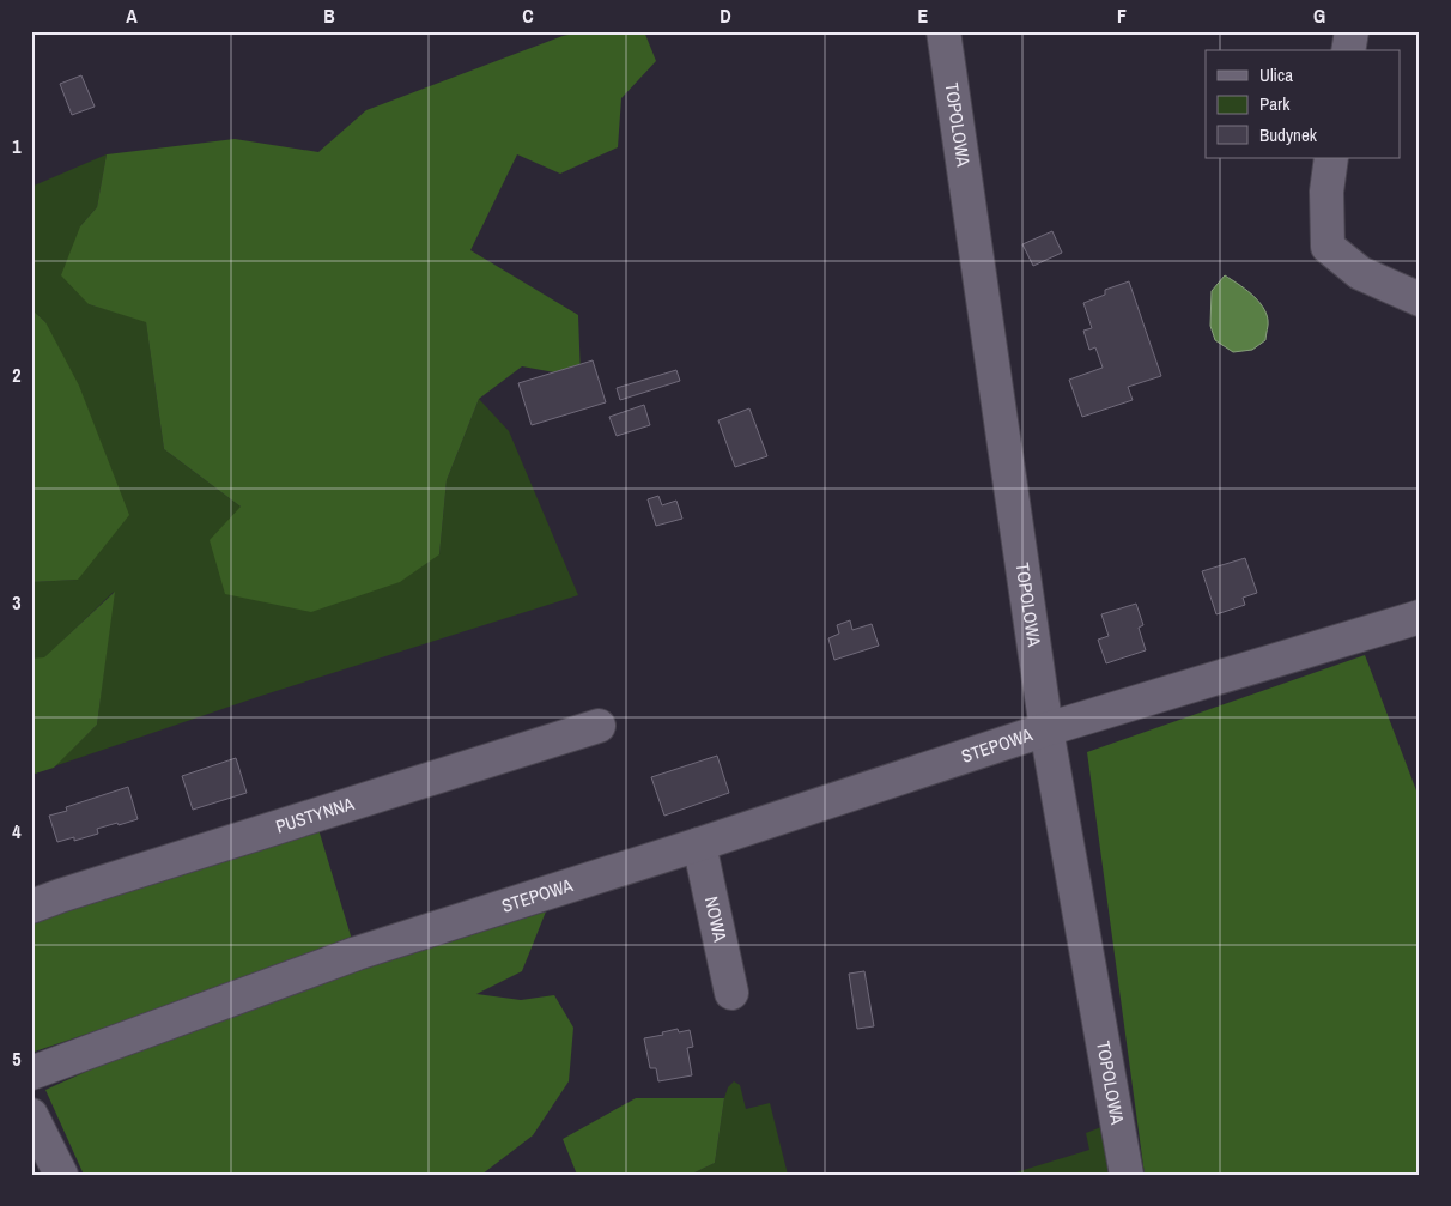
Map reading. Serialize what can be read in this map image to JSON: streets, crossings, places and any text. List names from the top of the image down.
{
  "streets": {
    "street": [
      "TOPOLOWA",
      "STEPOWA",
      "PUSTYNNA",
      "NOWA"
    ]
  },
  "crossings": [
    ["TOPOLOWA", "STEPOWA"],
    ["STEPOWA", "NOWA"]
  ],
  "legend": ["Ulica", "Park", "Budynek"],
  "grid": {
    "columns": [
      "A",
      "B",
      "C",
      "D",
      "E",
      "F",
      "G"
    ],
    "rows": [
      "1",
      "2",
      "3",
      "4",
      "5"
    ]
  }
}
